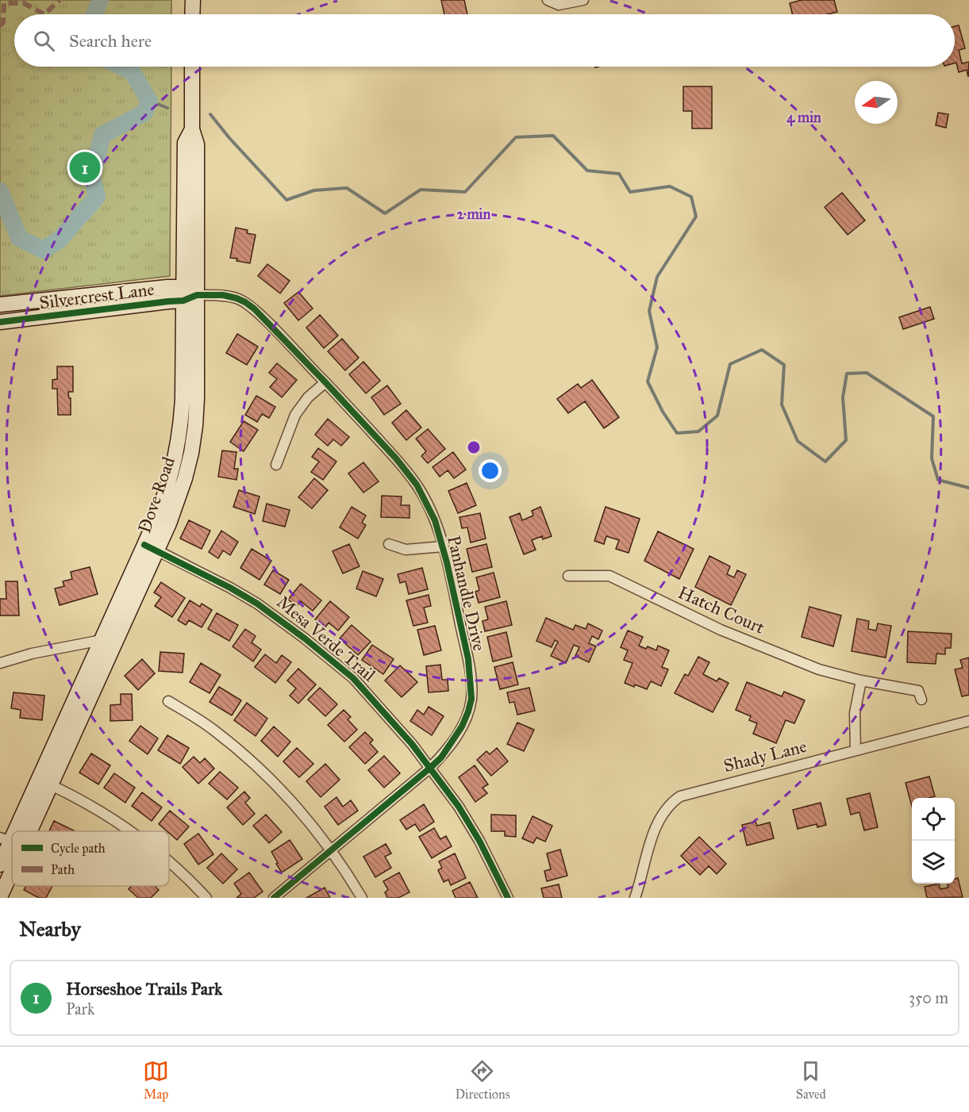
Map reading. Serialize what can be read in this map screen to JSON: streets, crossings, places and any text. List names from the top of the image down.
{
  "streets": {
    "main road": ["Silvercrest Lane", "Dove Road"],
    "street": [
      "Panhandle Drive",
      "Hatch Court",
      "Mesa Verde Trail",
      "Shady Lane"
    ]
  },
  "crossings": [
    ["Silvercrest Lane", "Dove Road"],
    ["Silvercrest Lane", "Panhandle Drive"],
    ["Dove Road", "Panhandle Drive"],
    ["Dove Road", "Mesa Verde Trail"],
    ["Panhandle Drive", "Mesa Verde Trail"]
  ],
  "legend": ["Cycle path", "Path"],
  "north": "left",
  "page": {
    "search": "Search here",
    "pins": "1",
    "heading": "Nearby",
    "list": [
      {
        "mark": "1",
        "name": "Horseshoe Trails Park",
        "note": "Park",
        "value": "350 m"
      }
    ],
    "nav": ["Map", "Directions", "Saved"]
  },
  "rings": ["4 min", "2 min"]
}
